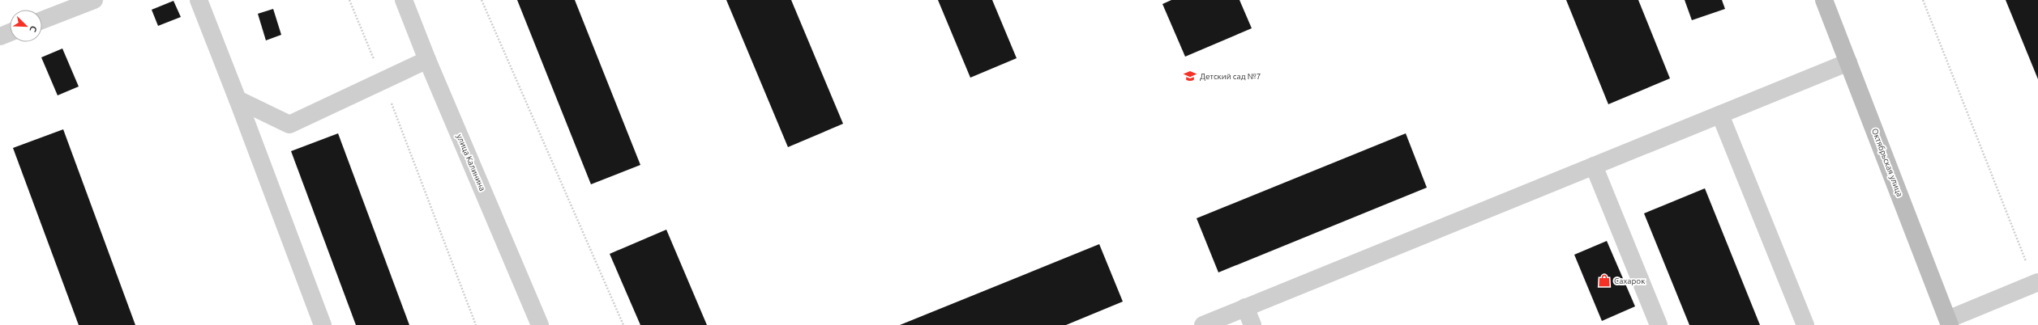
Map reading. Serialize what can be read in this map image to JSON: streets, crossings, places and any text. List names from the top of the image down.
{
  "streets": {
    "main road": ["Октябрьская улица"],
    "street": ["улица Калинина"]
  },
  "places": {
    "school or university": ["Детский сад №7"],
    "shop": ["Сахарок"]
  },
  "north": "bottom right"
}
